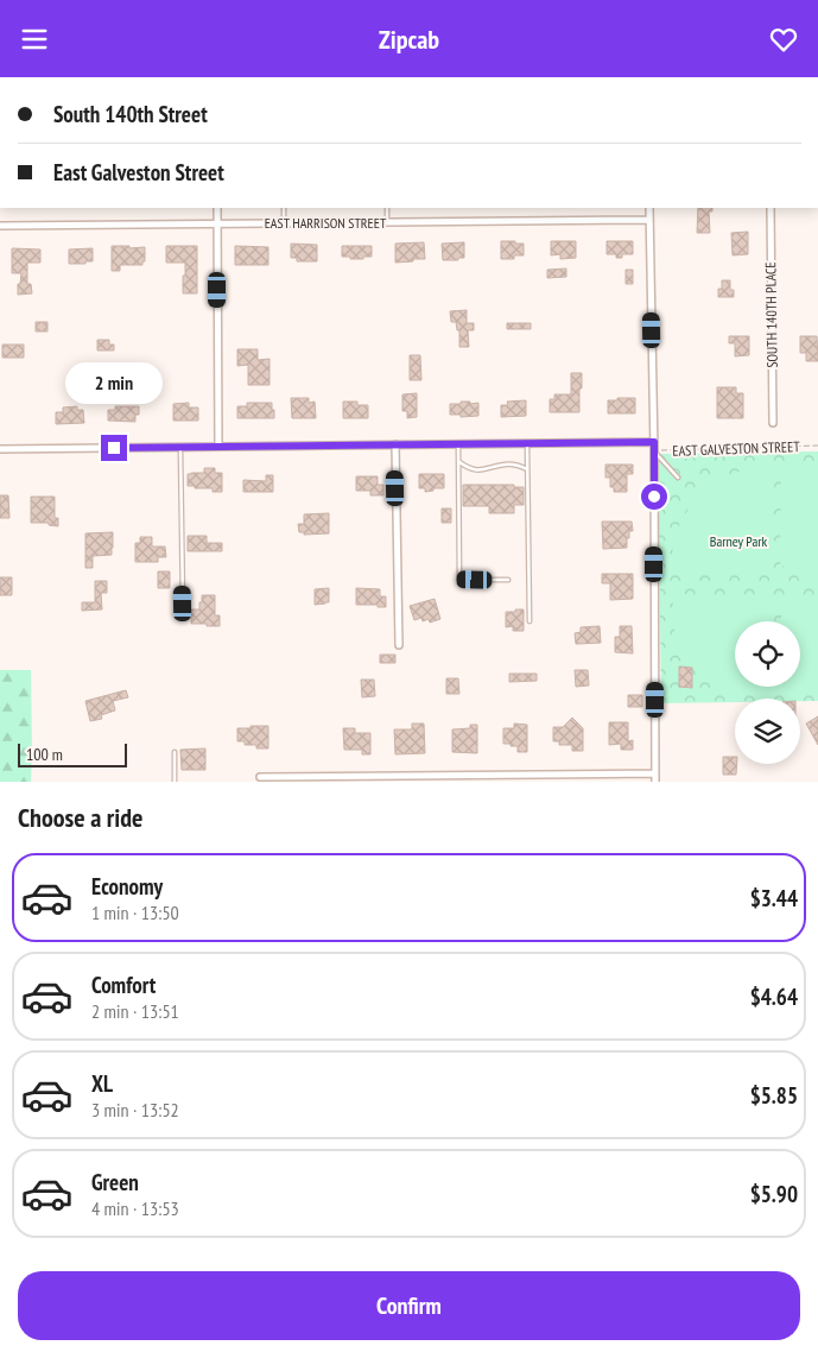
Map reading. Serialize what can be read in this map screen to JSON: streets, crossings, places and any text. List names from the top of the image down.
{
  "streets": {
    "street": ["EAST HARRISON STREET", "SOUTH 140TH PLACE", "EAST GALVESTON STREET"]
  },
  "parks": ["Barney Park"],
  "scale_bar": "100 m",
  "page": {
    "header": "Zipcab",
    "banner": ["South 140th Street", "East Galveston Street"],
    "bubble": "2 min",
    "scale": "100 m",
    "heading": "Choose a ride",
    "list": [
      {
        "name": "Economy",
        "note": "1 min · 13:50",
        "value": "$3.44"
      },
      {
        "name": "Comfort",
        "note": "2 min · 13:51",
        "value": "$4.64"
      },
      {
        "name": "XL",
        "note": "3 min · 13:52",
        "value": "$5.85"
      },
      {
        "name": "Green",
        "note": "4 min · 13:53",
        "value": "$5.90"
      }
    ],
    "buttons": "Confirm"
  }
}
